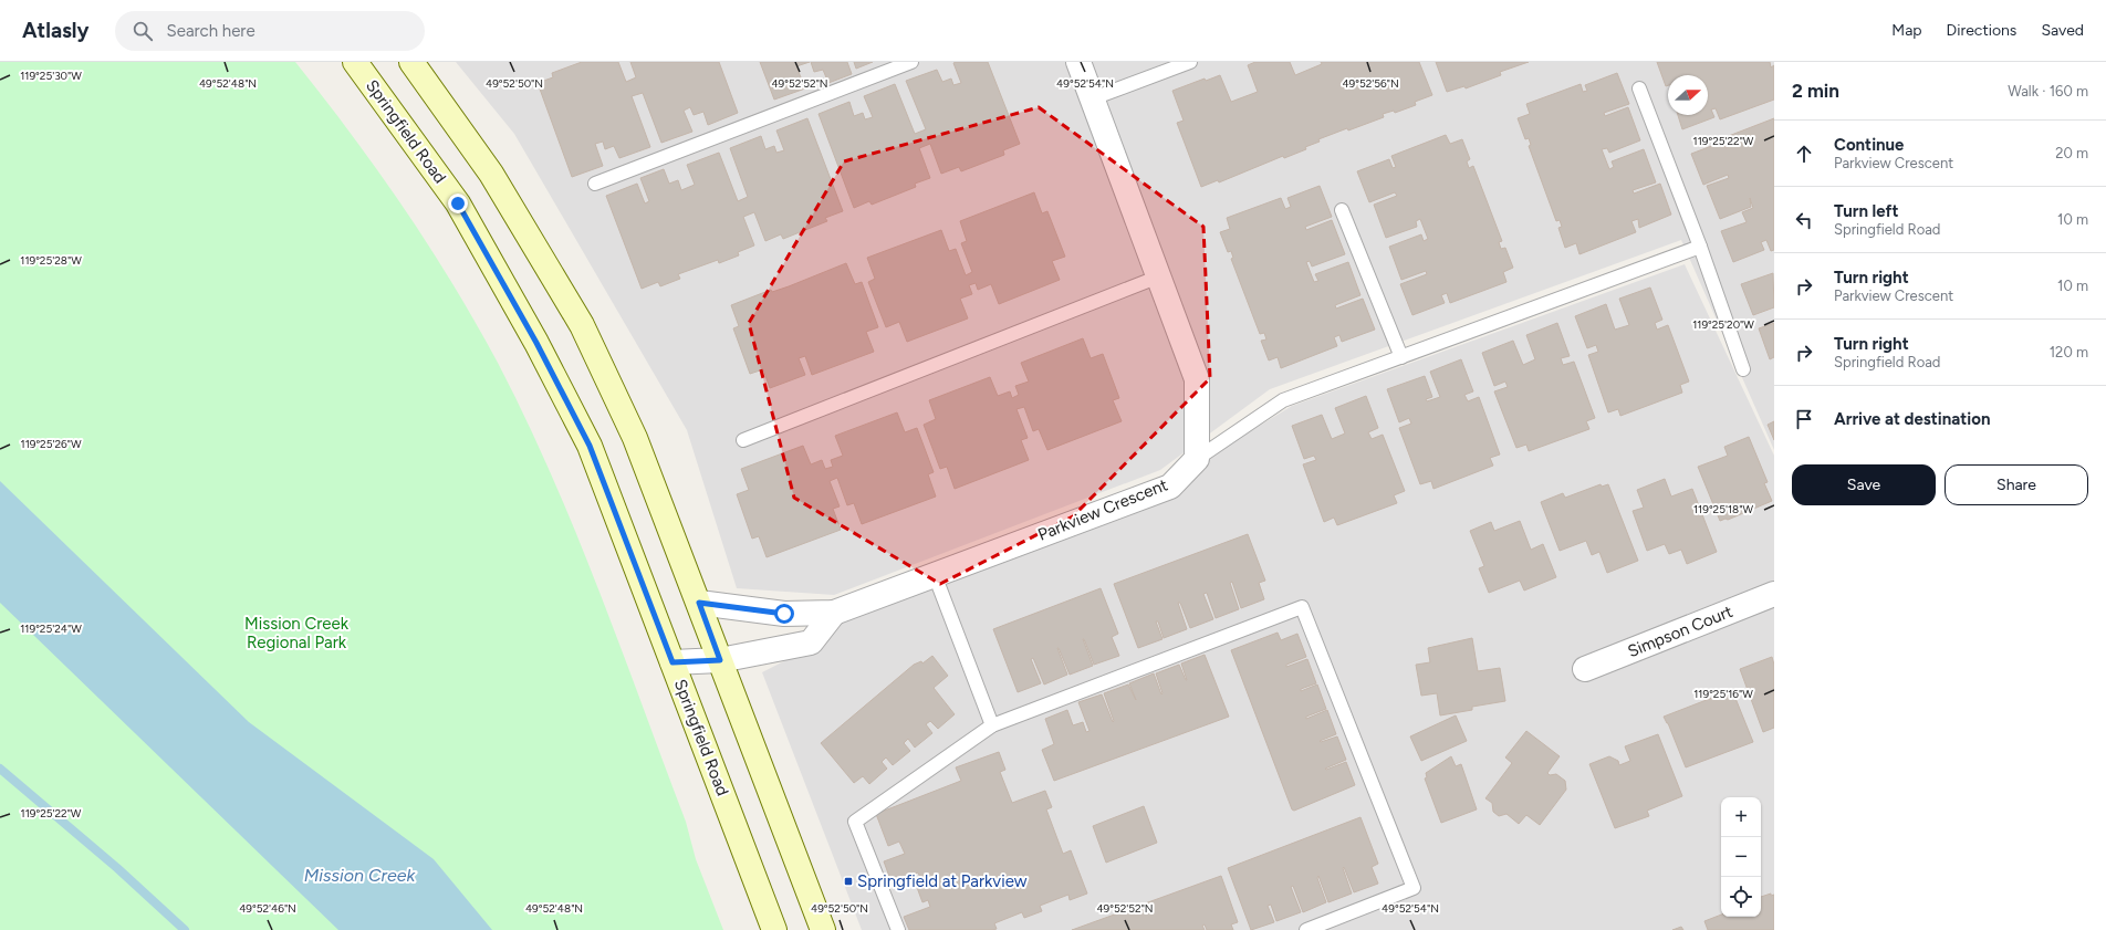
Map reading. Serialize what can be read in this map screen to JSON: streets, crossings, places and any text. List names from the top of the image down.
{
  "streets": {
    "main road": ["Springfield Road"],
    "street": ["Parkview Crescent", "Simpson Court"]
  },
  "water": ["Mission Creek"],
  "parks": ["Mission Creek Regional Park"],
  "places": {
    "transit": ["Springfield at Parkview"]
  },
  "north": "right",
  "page": {
    "header": "Atlasly",
    "search": "Search here",
    "nav": ["Map", "Directions", "Saved"],
    "heading": ["2 min", "Walk · 160 m"],
    "list": [
      ["Continue", "Parkview Crescent", "20 m"],
      ["Turn left", "Springfield Road", "10 m"],
      ["Turn right", "Parkview Crescent", "10 m"],
      ["Turn right", "Springfield Road", "120 m"],
      "Arrive at destination"
    ],
    "buttons": ["Save", "Share"],
    "map_buttons": ["+", "−"]
  },
  "coordinates": [
    "119°25'30\"W",
    "49°52'50\"N",
    "49°52'48\"N",
    "49°52'52\"N",
    "49°52'54\"N",
    "49°52'56\"N",
    "119°25'22\"W",
    "119°25'28\"W",
    "119°25'20\"W",
    "119°25'26\"W",
    "119°25'18\"W",
    "119°25'24\"W",
    "119°25'16\"W",
    "49°52'46\"N"
  ]
}
